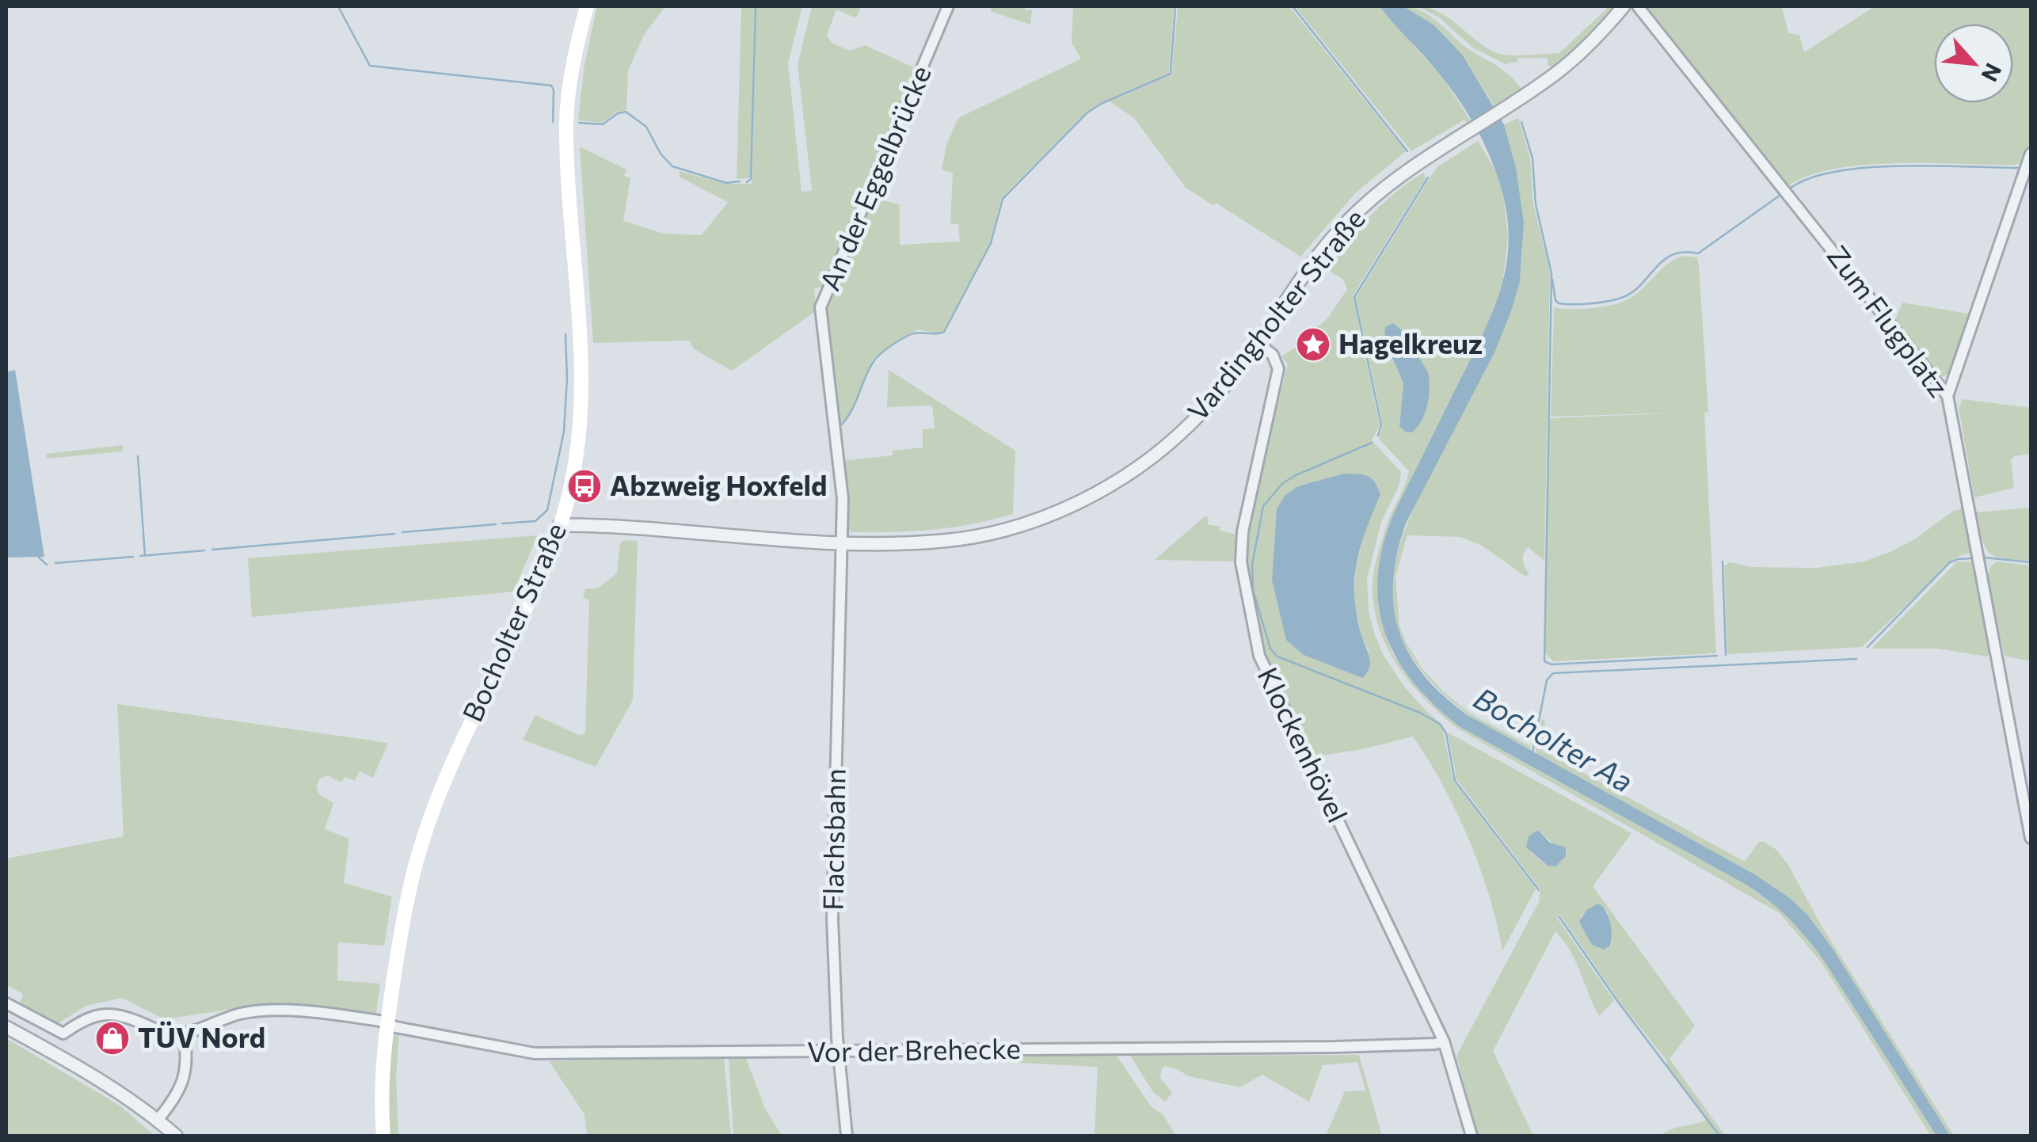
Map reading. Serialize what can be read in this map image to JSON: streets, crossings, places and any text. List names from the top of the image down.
{
  "streets": {
    "main road": ["Bocholter Straße"],
    "street": [
      "An der Eggelbrücke",
      "Vardingholter Straße",
      "Zum Flugplatz",
      "Klockenhövel",
      "Flachsbahn",
      "Vor der Brehecke"
    ]
  },
  "crossings": [
    ["An der Eggelbrücke", "Vardingholter Straße"],
    ["An der Eggelbrücke", "Flachsbahn"],
    ["Vardingholter Straße", "Bocholter Straße"],
    ["Vardingholter Straße", "Klockenhövel"],
    ["Vardingholter Straße", "Flachsbahn"],
    ["Bocholter Straße", "Vor der Brehecke"],
    ["Klockenhövel", "Vor der Brehecke"],
    ["Flachsbahn", "Vor der Brehecke"]
  ],
  "water": ["Bocholter Aa"],
  "places": {
    "place": ["Hagelkreuz"],
    "bus stop": ["Abzweig Hoxfeld"],
    "shop": ["TÜV Nord"]
  },
  "north": "bottom right"
}
